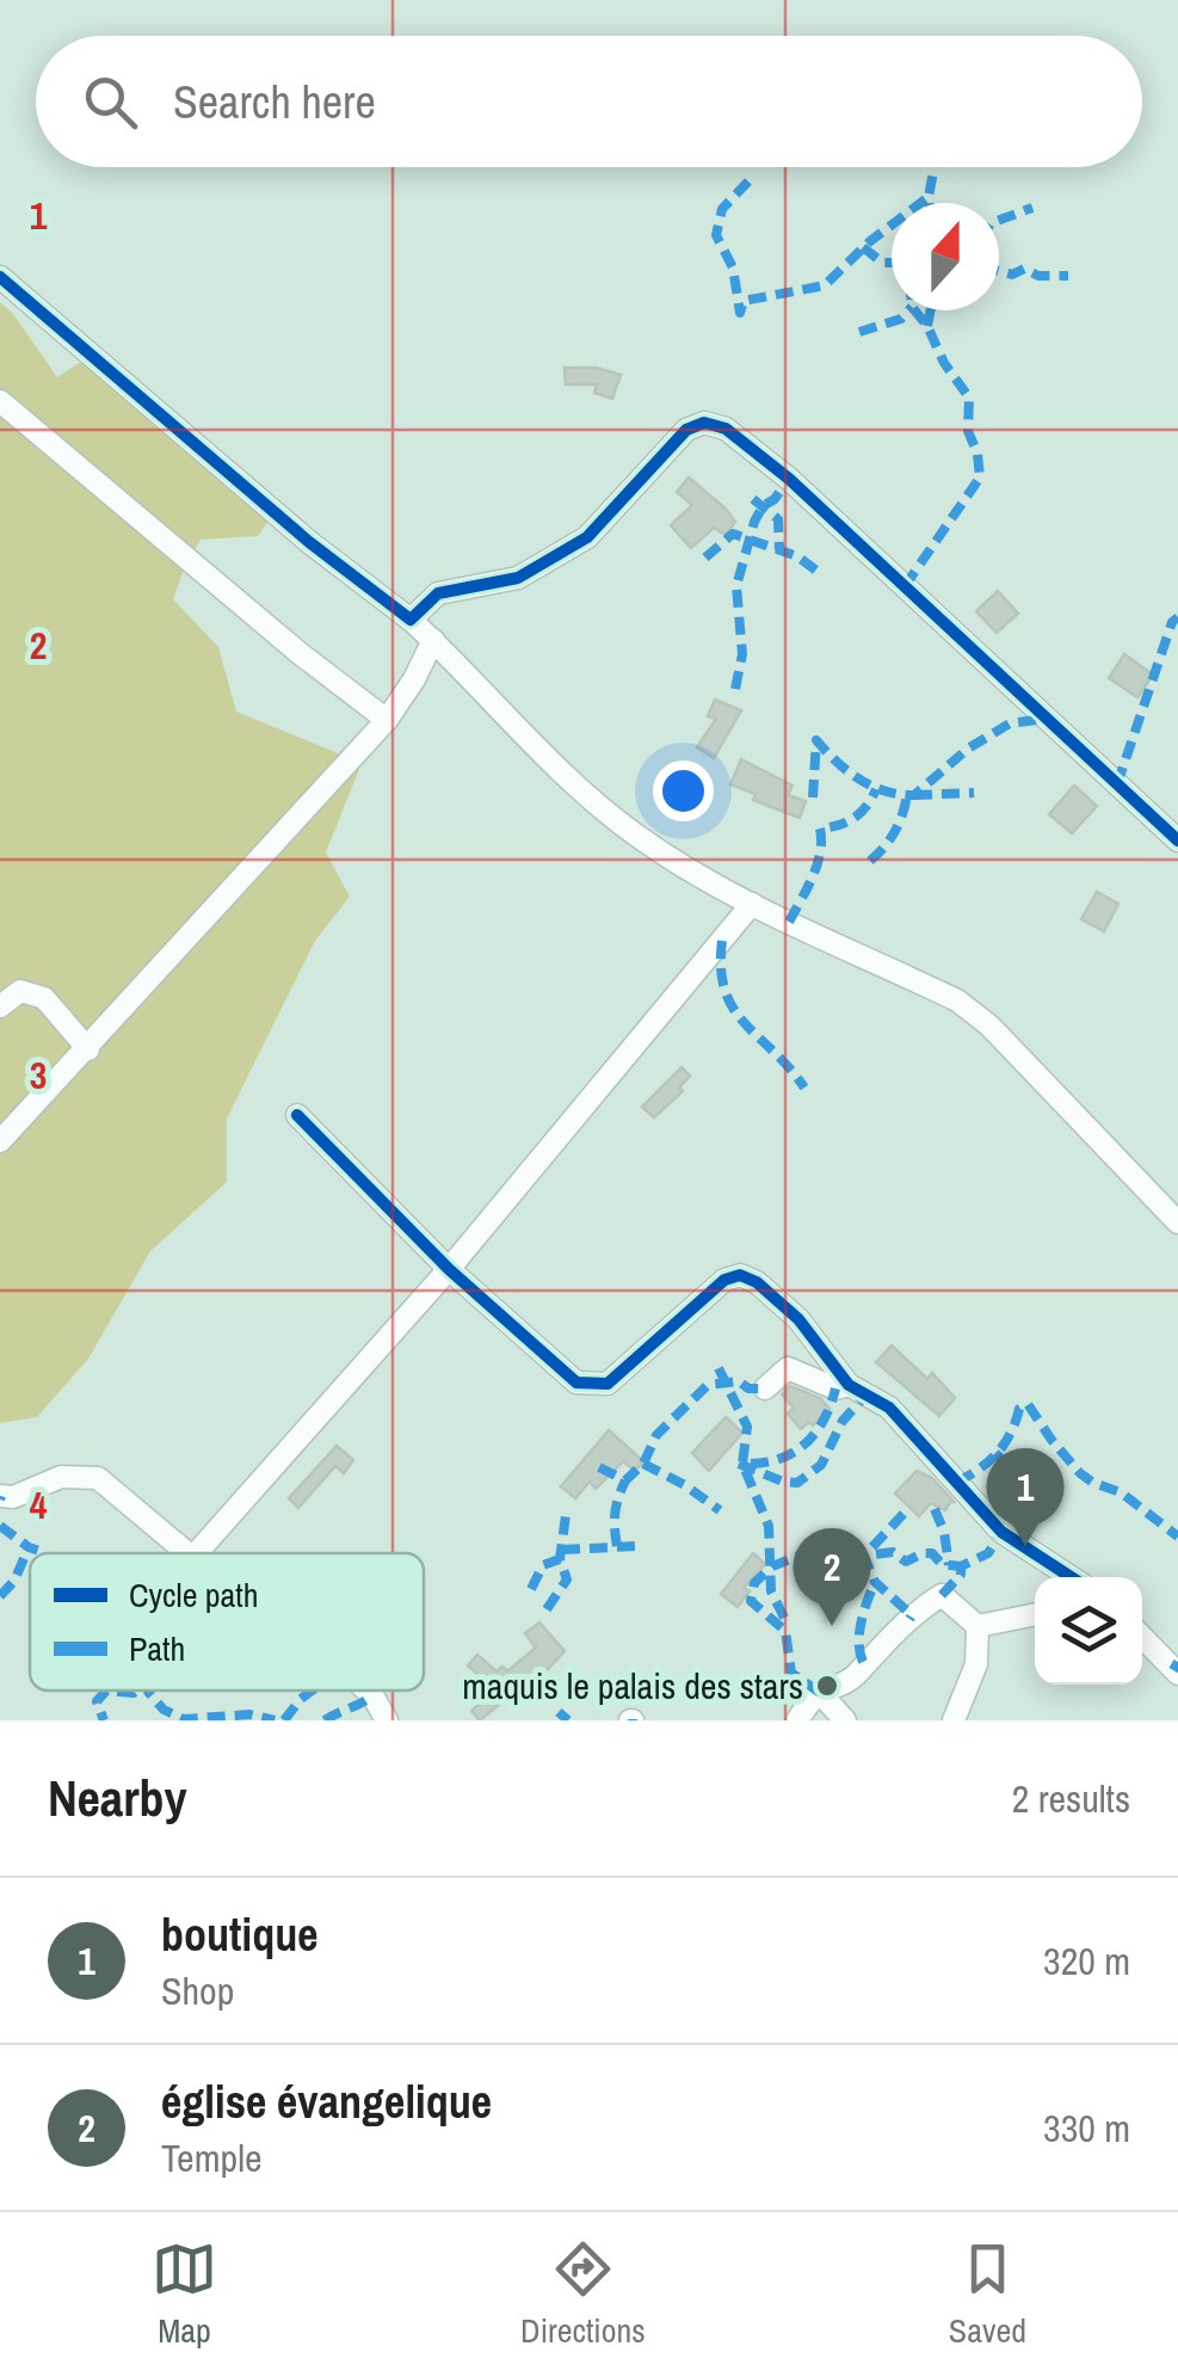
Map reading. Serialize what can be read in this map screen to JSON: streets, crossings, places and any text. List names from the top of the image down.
{
  "places": ["maquis le palais des stars"],
  "legend": ["Cycle path", "Path"],
  "north": "top",
  "page": {
    "search": "Search here",
    "pins": ["1", "2"],
    "heading": ["Nearby", "2 results"],
    "list": [
      {
        "mark": "1",
        "name": "boutique",
        "note": "Shop",
        "value": "320 m"
      },
      {
        "mark": "2",
        "name": "église évangelique",
        "note": "Temple",
        "value": "330 m"
      }
    ],
    "nav": ["Map", "Directions", "Saved"]
  },
  "grid": {
    "rows": [
      "1",
      "2",
      "3",
      "4"
    ]
  }
}
